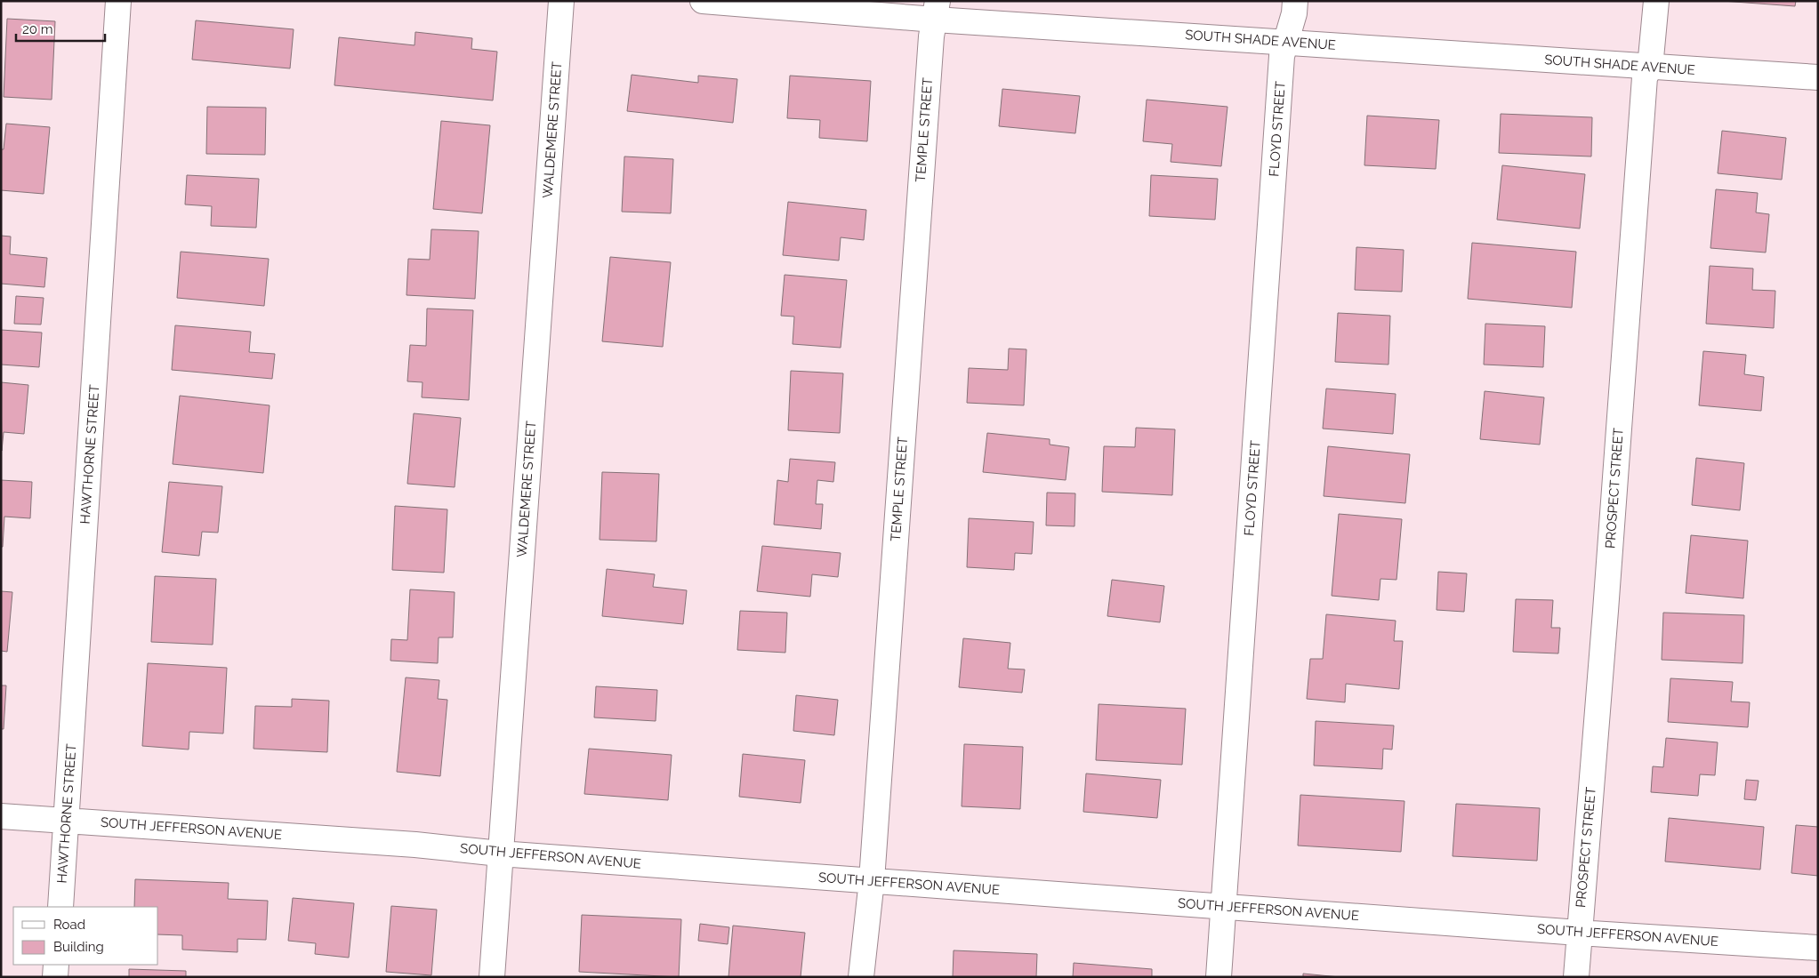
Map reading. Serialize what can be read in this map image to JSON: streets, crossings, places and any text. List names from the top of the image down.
{
  "streets": {
    "street": [
      "SOUTH SHADE AVENUE",
      "FLOYD STREET",
      "WALDEMERE STREET",
      "TEMPLE STREET",
      "HAWTHORNE STREET",
      "PROSPECT STREET",
      "SOUTH JEFFERSON AVENUE"
    ]
  },
  "crossings": [
    ["SOUTH SHADE AVENUE", "FLOYD STREET"],
    ["SOUTH SHADE AVENUE", "TEMPLE STREET"],
    ["SOUTH SHADE AVENUE", "PROSPECT STREET"],
    ["FLOYD STREET", "SOUTH JEFFERSON AVENUE"],
    ["WALDEMERE STREET", "SOUTH JEFFERSON AVENUE"],
    ["TEMPLE STREET", "SOUTH JEFFERSON AVENUE"],
    ["HAWTHORNE STREET", "SOUTH JEFFERSON AVENUE"],
    ["PROSPECT STREET", "SOUTH JEFFERSON AVENUE"]
  ],
  "legend": ["Road", "Building"],
  "scale_bar": "20 m"
}
